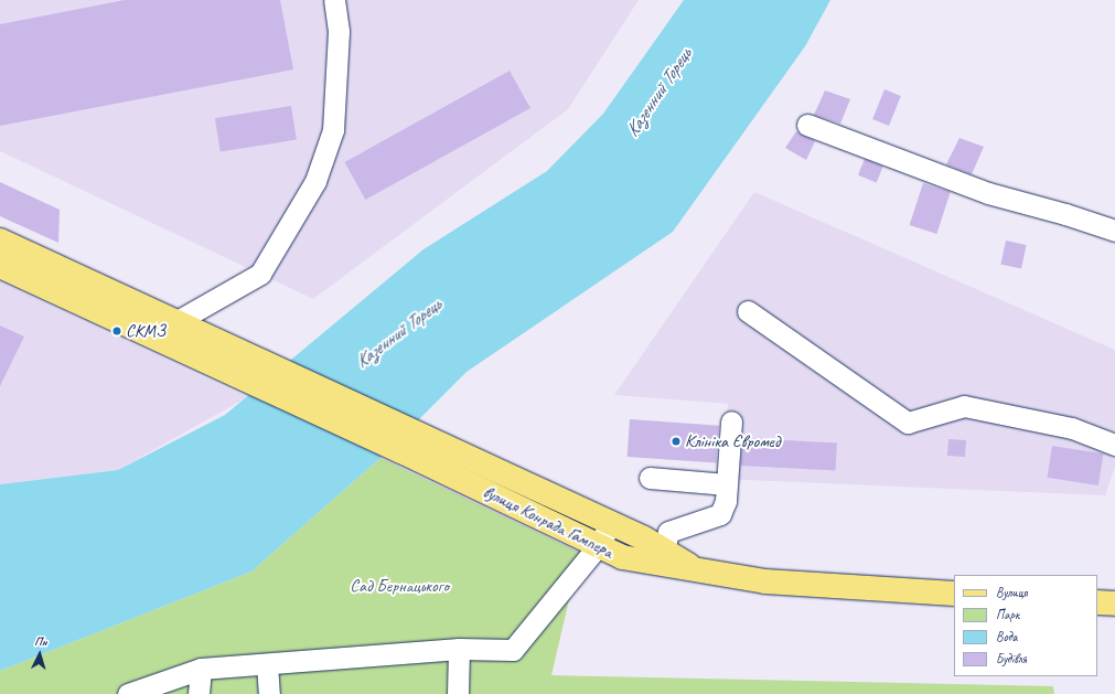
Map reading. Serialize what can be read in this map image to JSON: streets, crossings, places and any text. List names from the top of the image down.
{
  "streets": {
    "main road": ["вулиця Конрада Гампера"]
  },
  "water": ["Казенний Торець"],
  "parks": ["Сад Бернацького"],
  "places": ["СКМЗ", "Клініка Євромед"],
  "legend": [
    "Вулиця",
    "Парк",
    "Вода",
    "Будівля"
  ],
  "north": "top"
}
